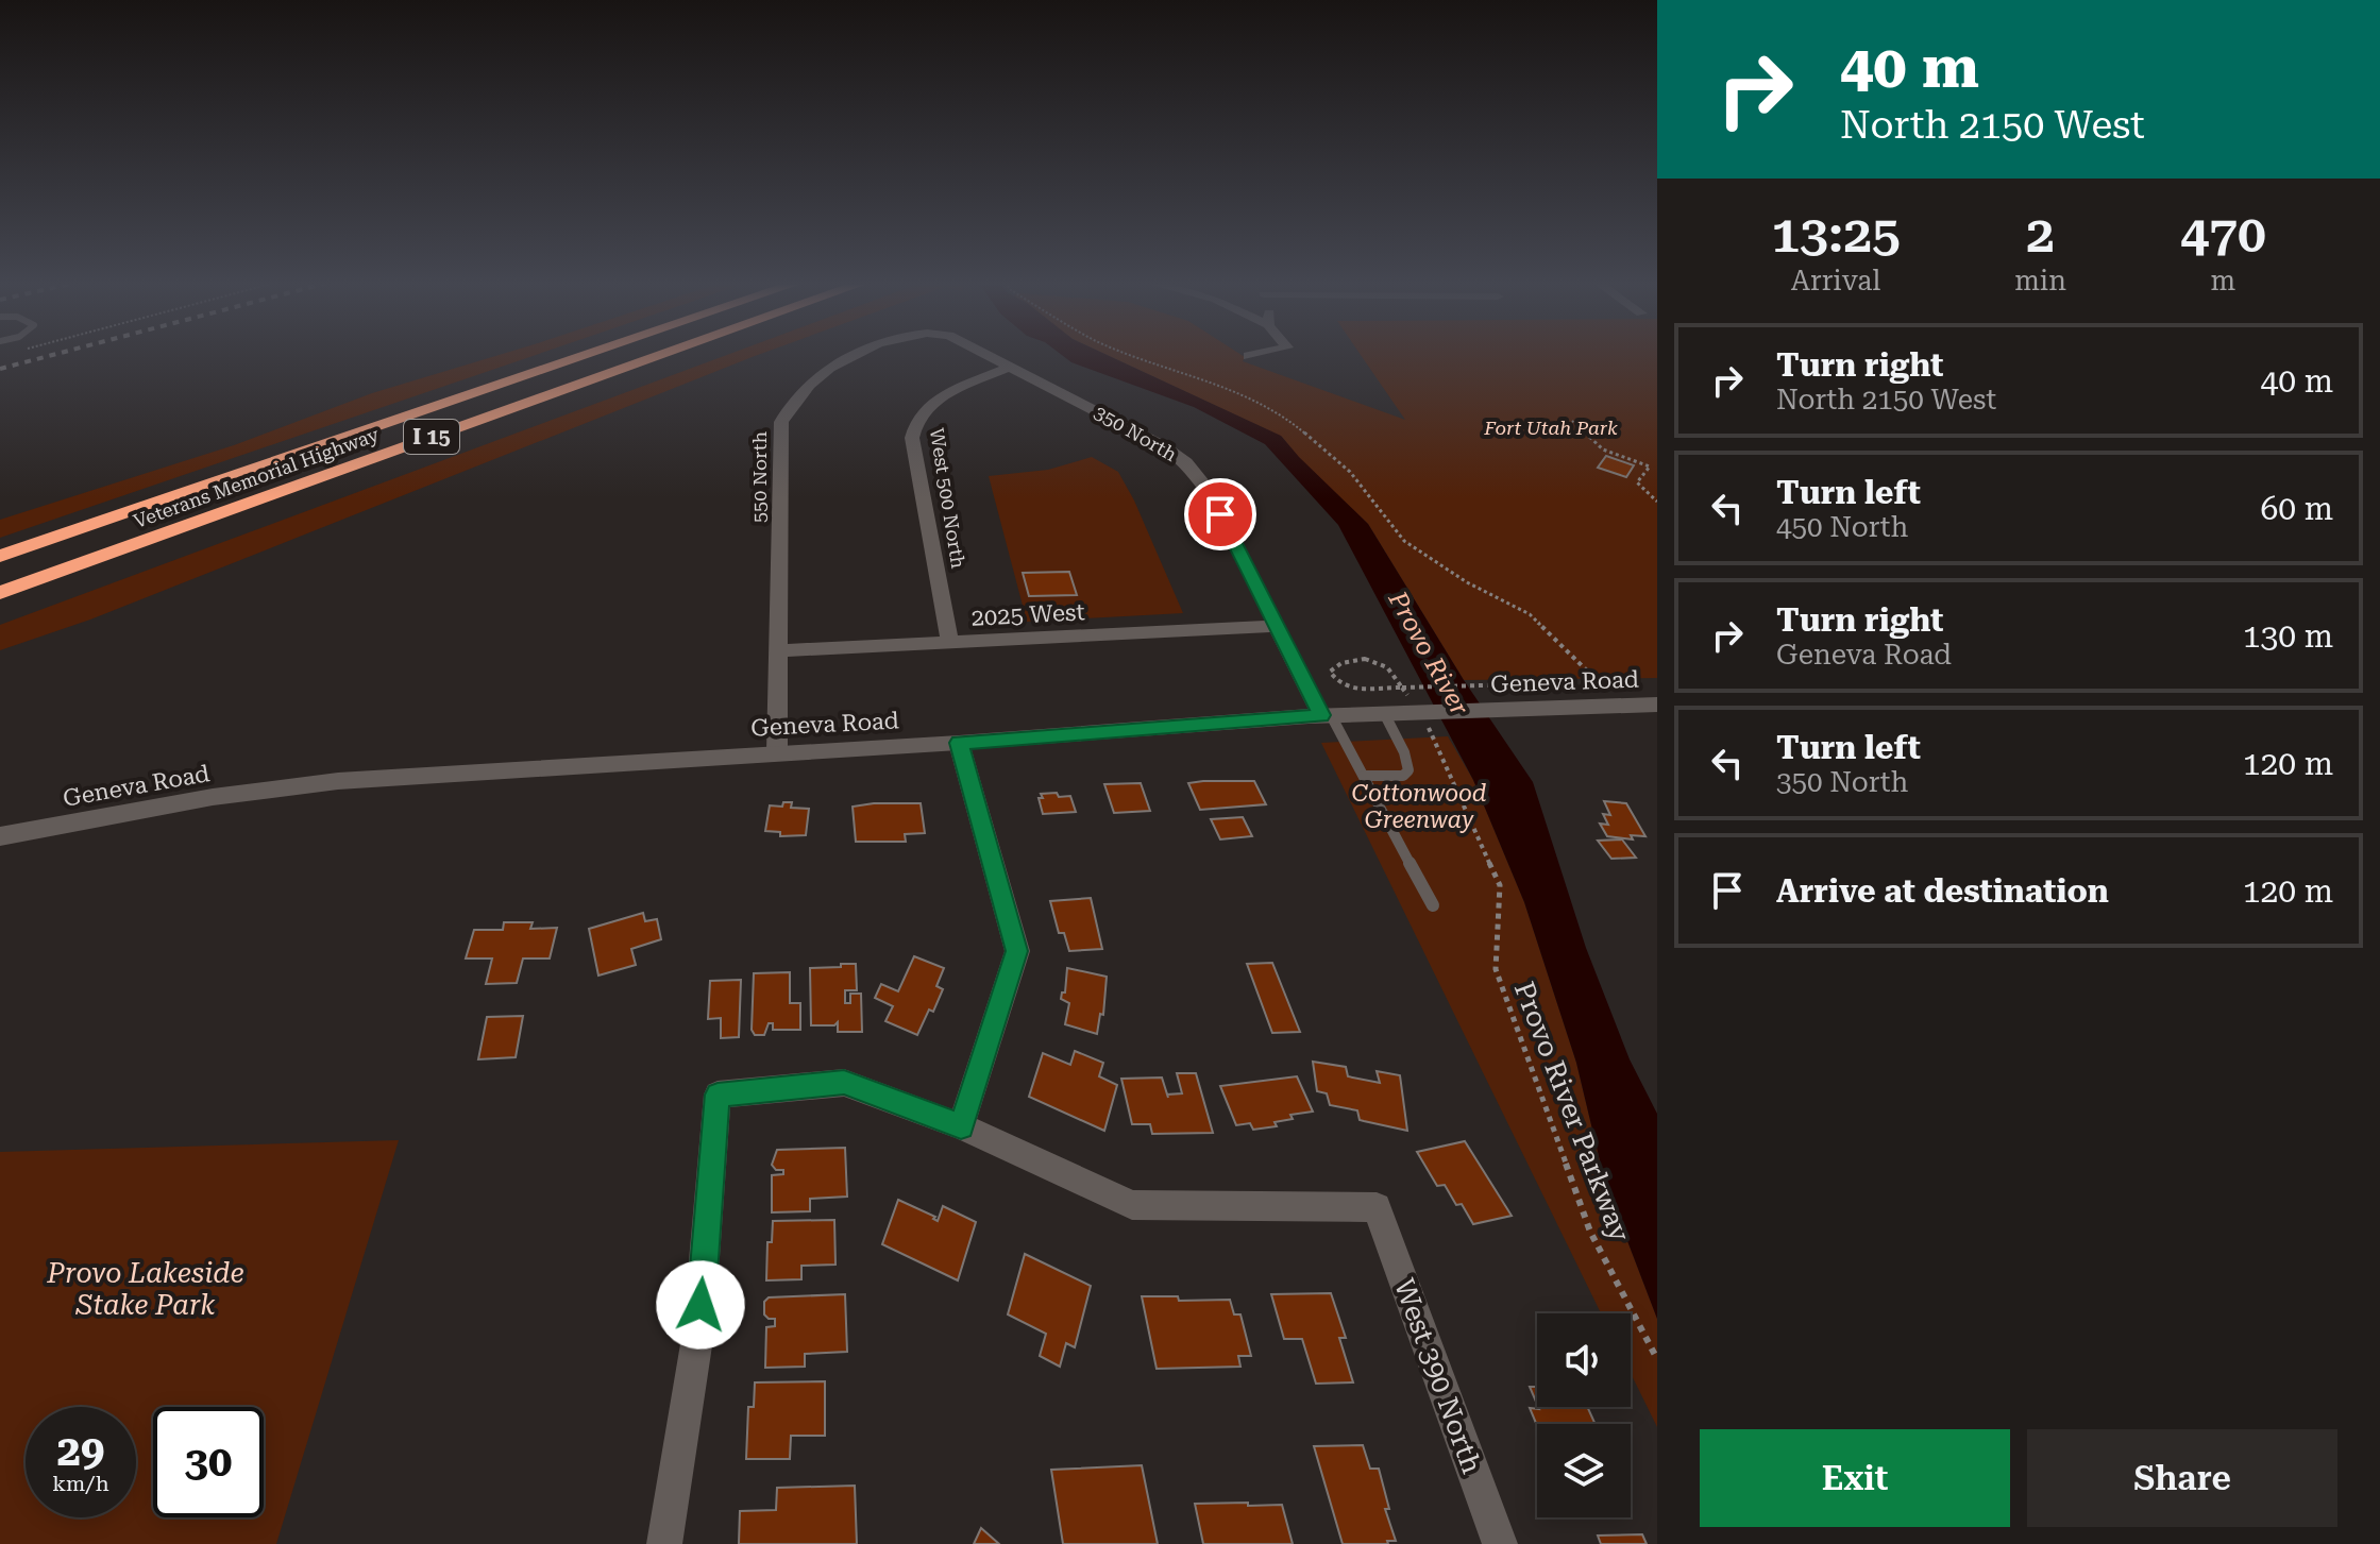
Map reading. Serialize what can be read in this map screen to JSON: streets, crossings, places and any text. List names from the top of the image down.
{
  "streets": {
    "highway": ["I 15", "Veterans Memorial Highway"],
    "street": [
      "350 North",
      "550 North",
      "West 500 North",
      "2025 West",
      "Geneva Road",
      "West 390 North"
    ],
    "path": ["Provo River Parkway"]
  },
  "crossings": [
    ["350 North", "550 North"],
    ["350 North", "West 500 North"],
    ["350 North", "2025 West"],
    ["350 North", "Geneva Road"],
    ["550 North", "West 500 North"],
    ["550 North", "2025 West"],
    ["550 North", "Geneva Road"],
    ["West 500 North", "2025 West"]
  ],
  "water": ["Provo River"],
  "parks": ["Fort Utah Park", "Cottonwood Greenway", "Provo Lakeside Stake Park"],
  "page": {
    "turn": ["40 m", "North 2150 West"],
    "eta": [
      "13:25",
      "Arrival",
      "2",
      "min",
      "470",
      "m"
    ],
    "list": [
      {
        "name": "Turn right",
        "note": "North 2150 West",
        "value": "40 m"
      },
      {
        "name": "Turn left",
        "note": "450 North",
        "value": "60 m"
      },
      {
        "name": "Turn right",
        "note": "Geneva Road",
        "value": "130 m"
      },
      {
        "name": "Turn left",
        "note": "350 North",
        "value": "120 m"
      },
      {
        "name": "Arrive at destination",
        "value": "120 m"
      }
    ],
    "speed": "29 km/h",
    "limit": "30",
    "buttons": ["Exit", "Share"]
  }
}
